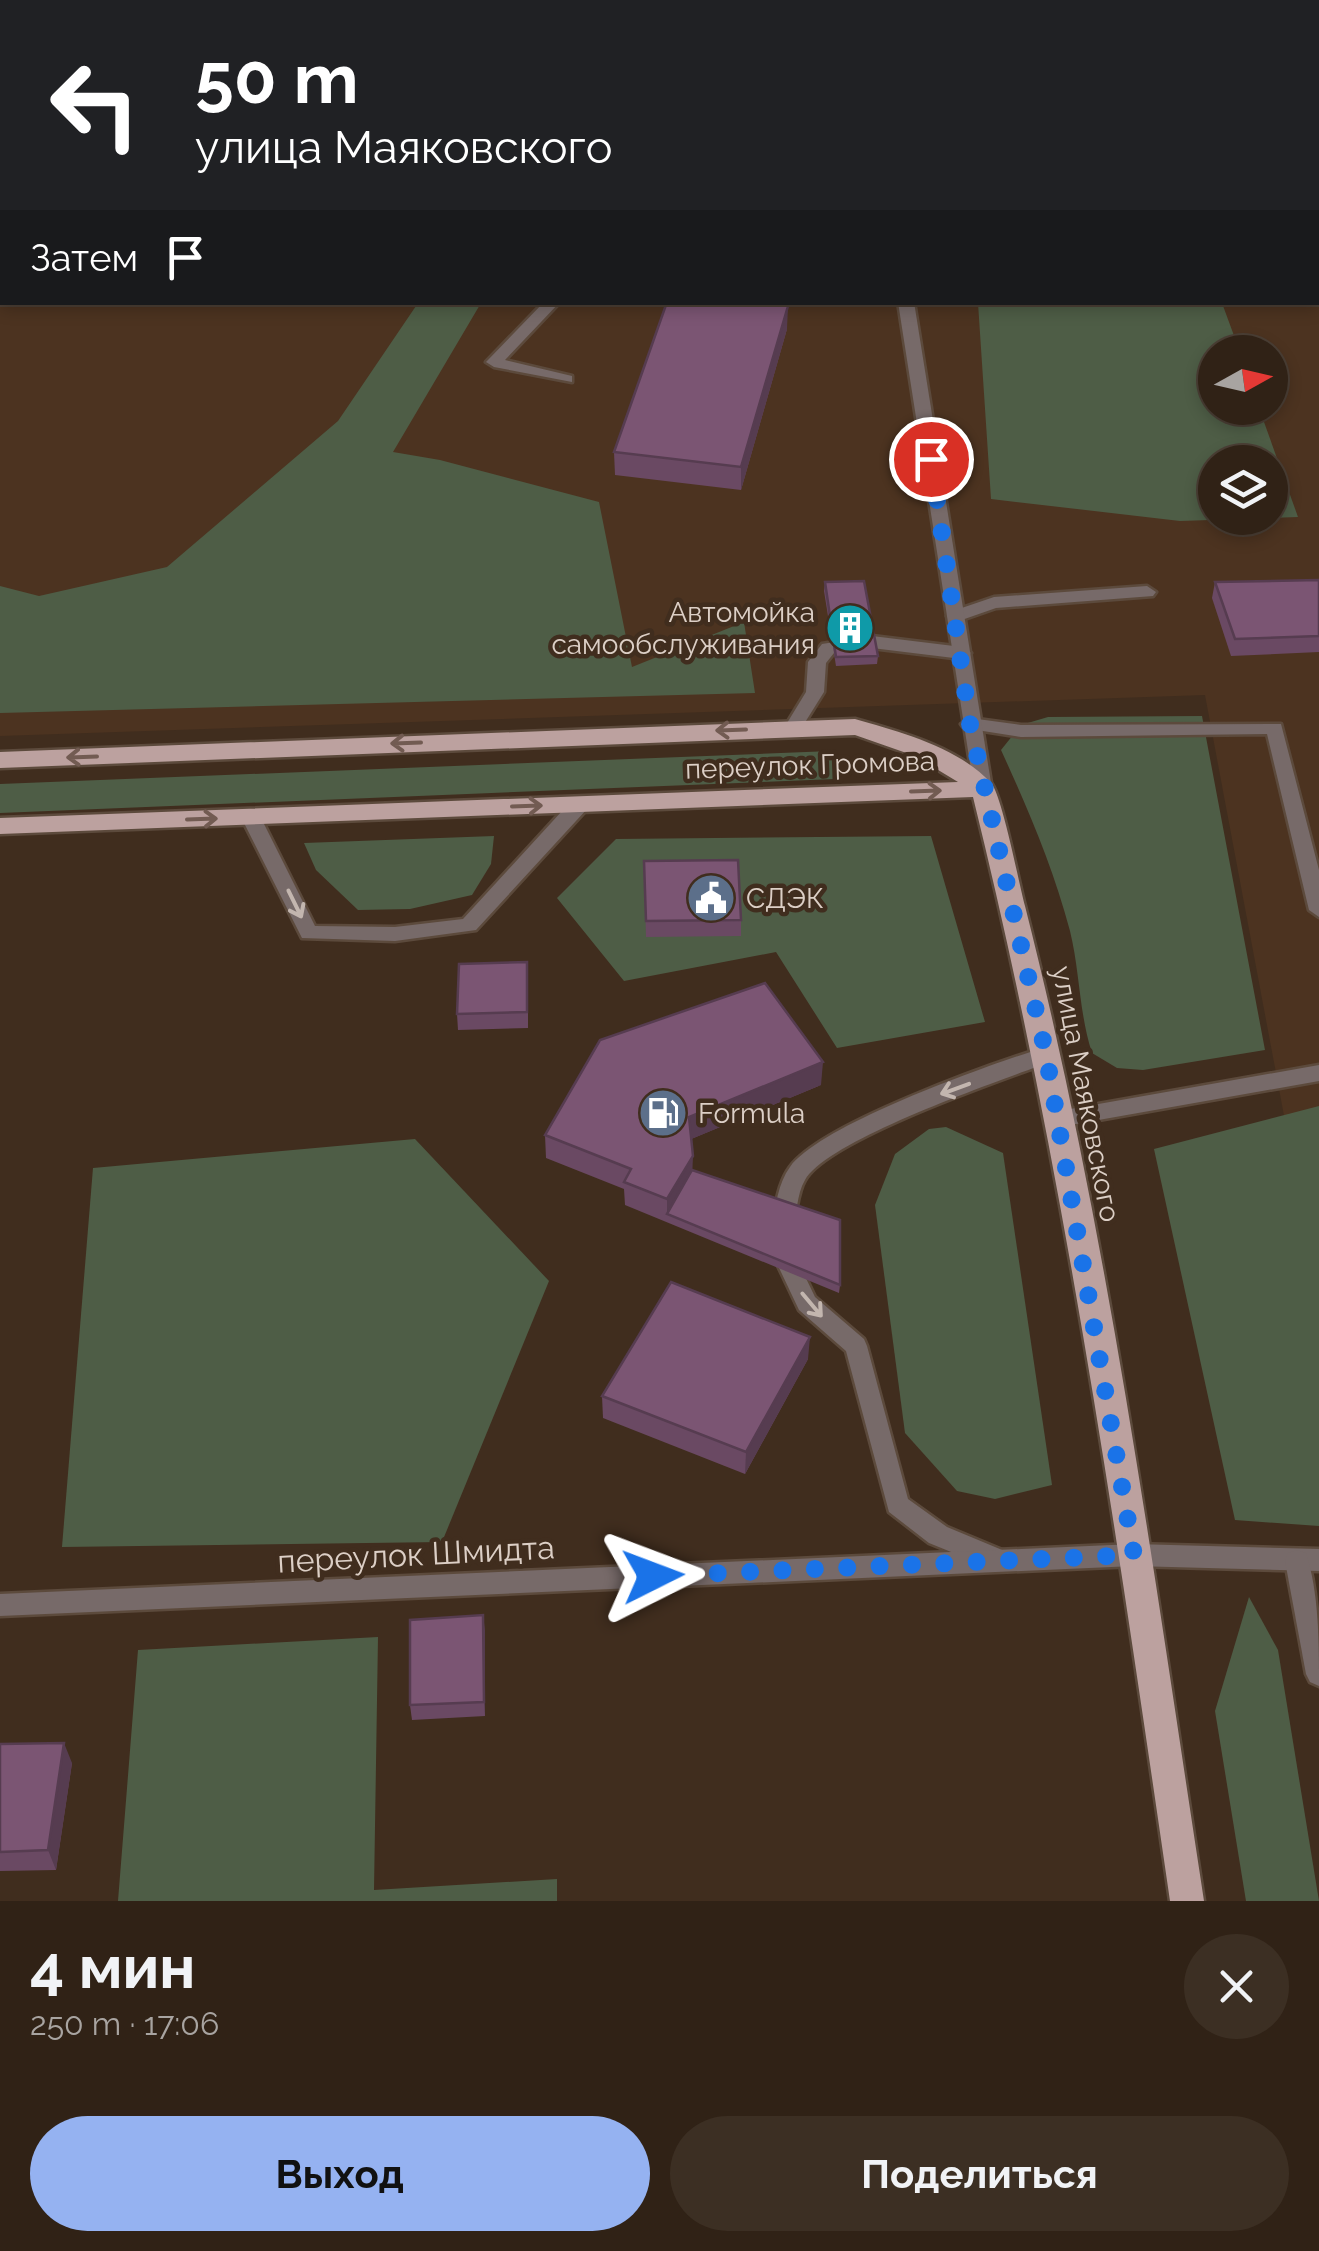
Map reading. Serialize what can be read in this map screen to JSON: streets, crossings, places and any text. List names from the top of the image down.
{
  "streets": {
    "main road": ["переулок Громова", "улица Маяковского"],
    "street": ["переулок Шмидта"]
  },
  "crossings": [
    ["переулок Громова", "улица Маяковского"],
    ["улица Маяковского", "переулок Шмидта"]
  ],
  "places": {
    "building": ["Автомойка самообслуживания"],
    "public building": ["СДЭК"],
    "fuel station": ["Formula"]
  },
  "north": "right",
  "page": {
    "turn": ["50 m", "улица Маяковского"],
    "then": "Затем",
    "heading": ["4 мин", "250 m · 17:06"],
    "buttons": ["Выход", "Поделиться"]
  }
}
